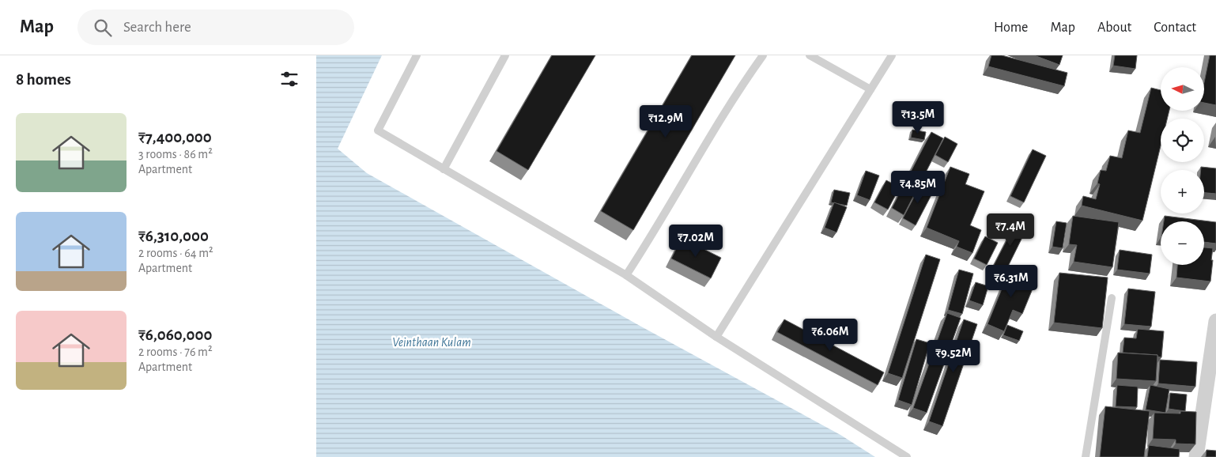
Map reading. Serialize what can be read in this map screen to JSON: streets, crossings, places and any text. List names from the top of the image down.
{
  "water": ["Veinthaan Kulam"],
  "north": "left",
  "page": {
    "header": "Map",
    "search": "Search here",
    "nav": [
      "Home",
      "Map",
      "About",
      "Contact"
    ],
    "heading": "8 homes",
    "map_buttons": ["+", "−"],
    "price": [
      "₹13.5M",
      "₹12.9M",
      "₹4.85M",
      "₹7.4M",
      "₹7.02M",
      "₹6.31M",
      "₹6.06M",
      "₹9.52M"
    ],
    "list": [
      {
        "name": "₹7,400,000",
        "note": "3 rooms · 86 m² · Apartment"
      },
      {
        "name": "₹6,310,000",
        "note": "2 rooms · 64 m² · Apartment"
      },
      {
        "name": "₹6,060,000",
        "note": "2 rooms · 76 m² · Apartment"
      }
    ]
  }
}
